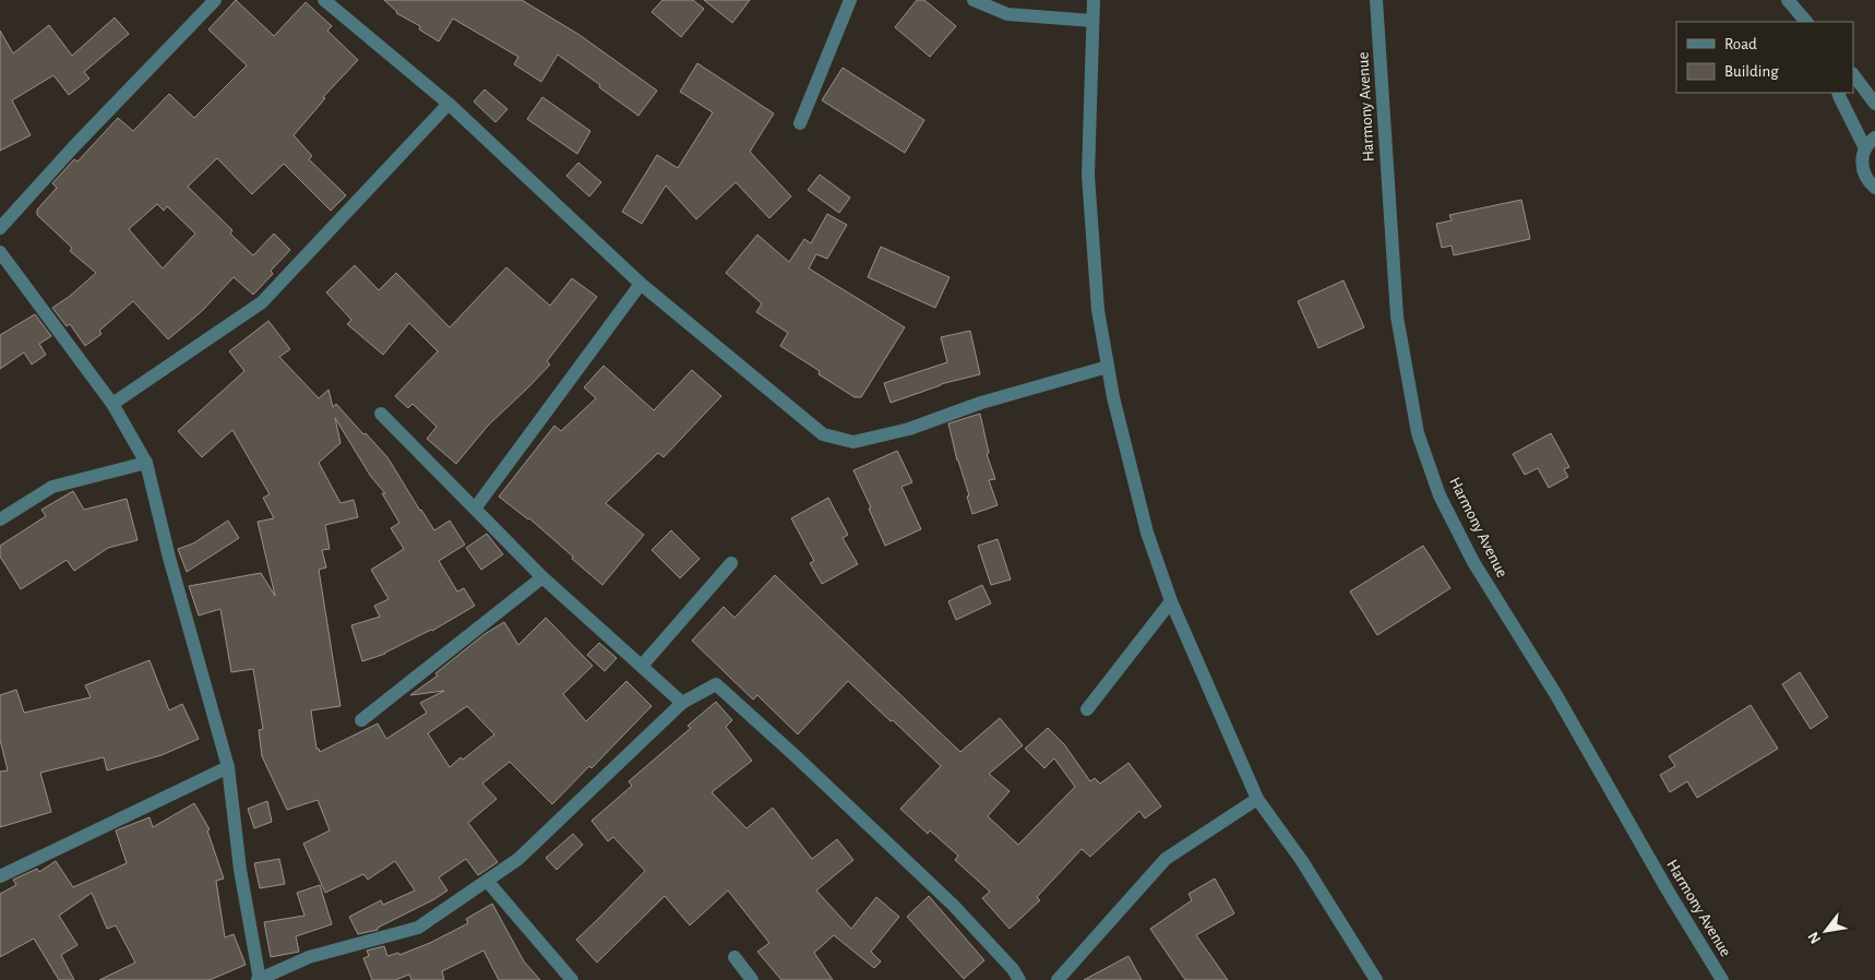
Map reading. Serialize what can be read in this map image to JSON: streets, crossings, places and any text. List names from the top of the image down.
{
  "streets": {
    "street": ["Harmony Avenue"]
  },
  "legend": ["Road", "Building"],
  "north": "bottom left"
}
